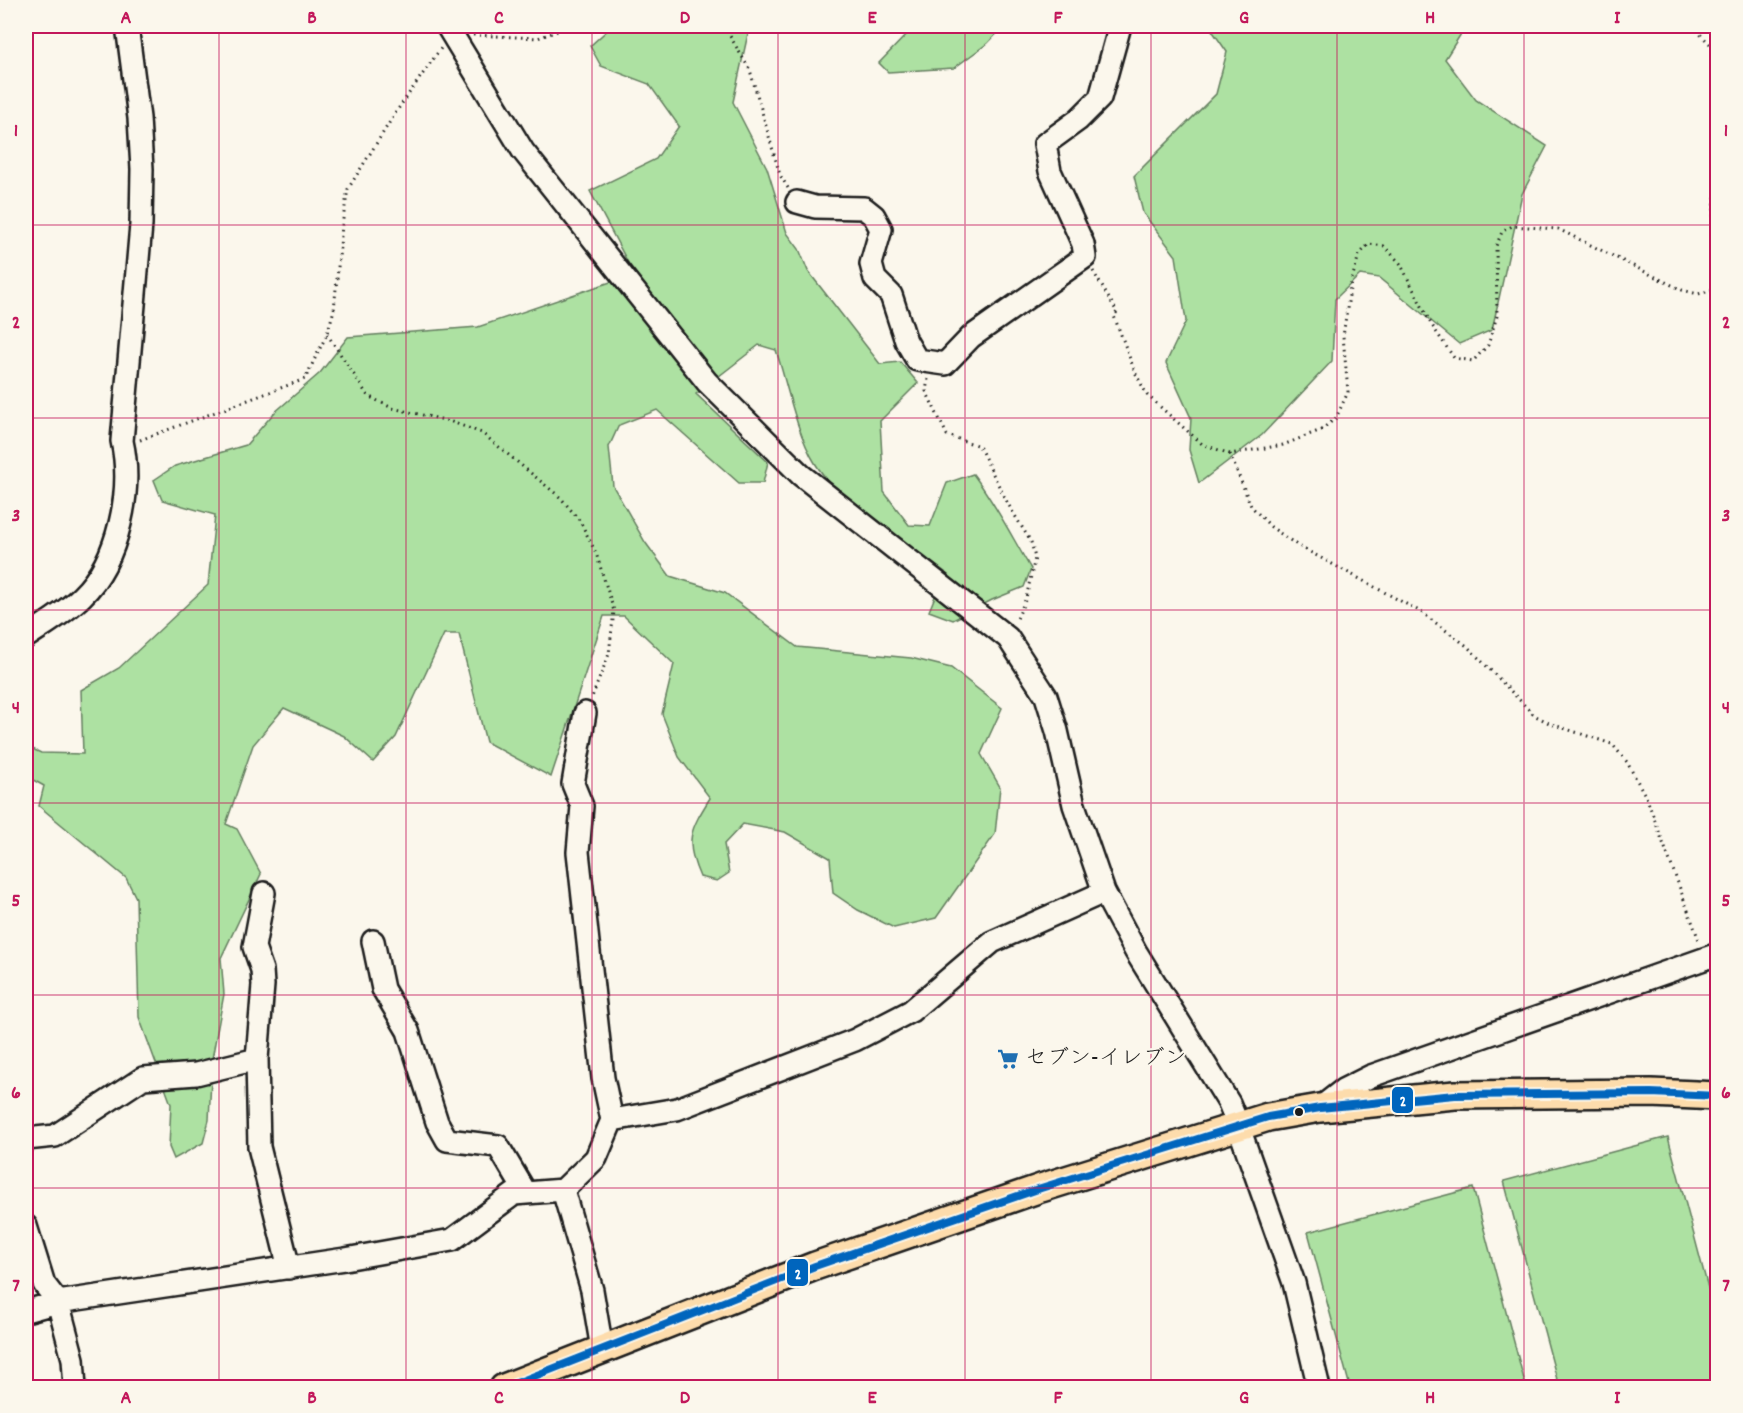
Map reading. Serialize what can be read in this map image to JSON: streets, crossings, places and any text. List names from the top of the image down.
{
  "places": {
    "supermarket": ["セブン-イレブン"]
  },
  "lines": ["transit line 2"],
  "grid": {
    "columns": [
      "A",
      "B",
      "C",
      "D",
      "E",
      "F",
      "G",
      "H",
      "I"
    ],
    "rows": [
      "1",
      "2",
      "3",
      "4",
      "5",
      "6",
      "7"
    ]
  }
}
